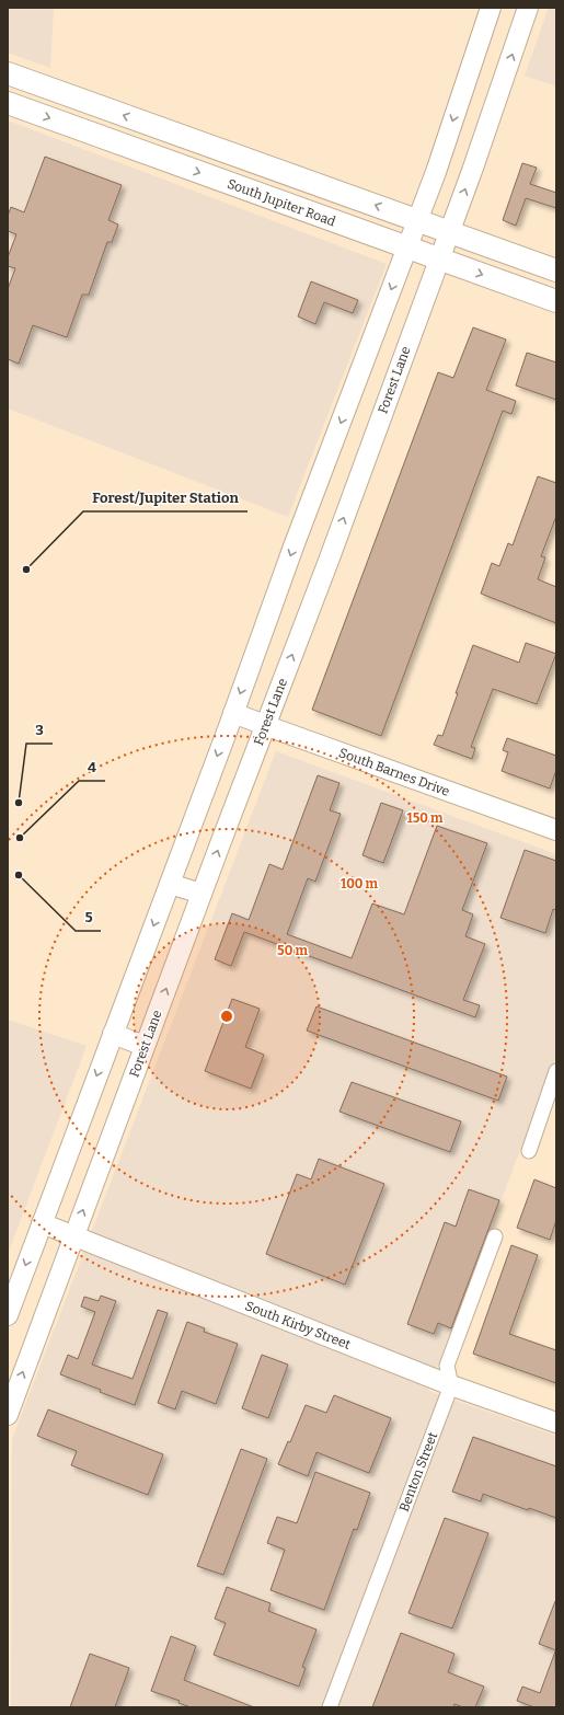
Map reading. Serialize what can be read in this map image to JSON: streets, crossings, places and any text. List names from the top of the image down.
{
  "streets": {
    "main road": [
      "South Jupiter Road",
      "Forest Lane",
      "South Barnes Drive",
      "South Kirby Street"
    ],
    "street": ["Benton Street"]
  },
  "crossings": [
    ["South Jupiter Road", "Forest Lane"],
    ["Forest Lane", "South Barnes Drive"],
    ["Forest Lane", "South Kirby Street"],
    ["South Kirby Street", "Benton Street"]
  ],
  "places": [
    "Forest/Jupiter Station",
    "3",
    "4",
    "5"
  ],
  "rings": ["150 m", "100 m", "50 m"]
}
